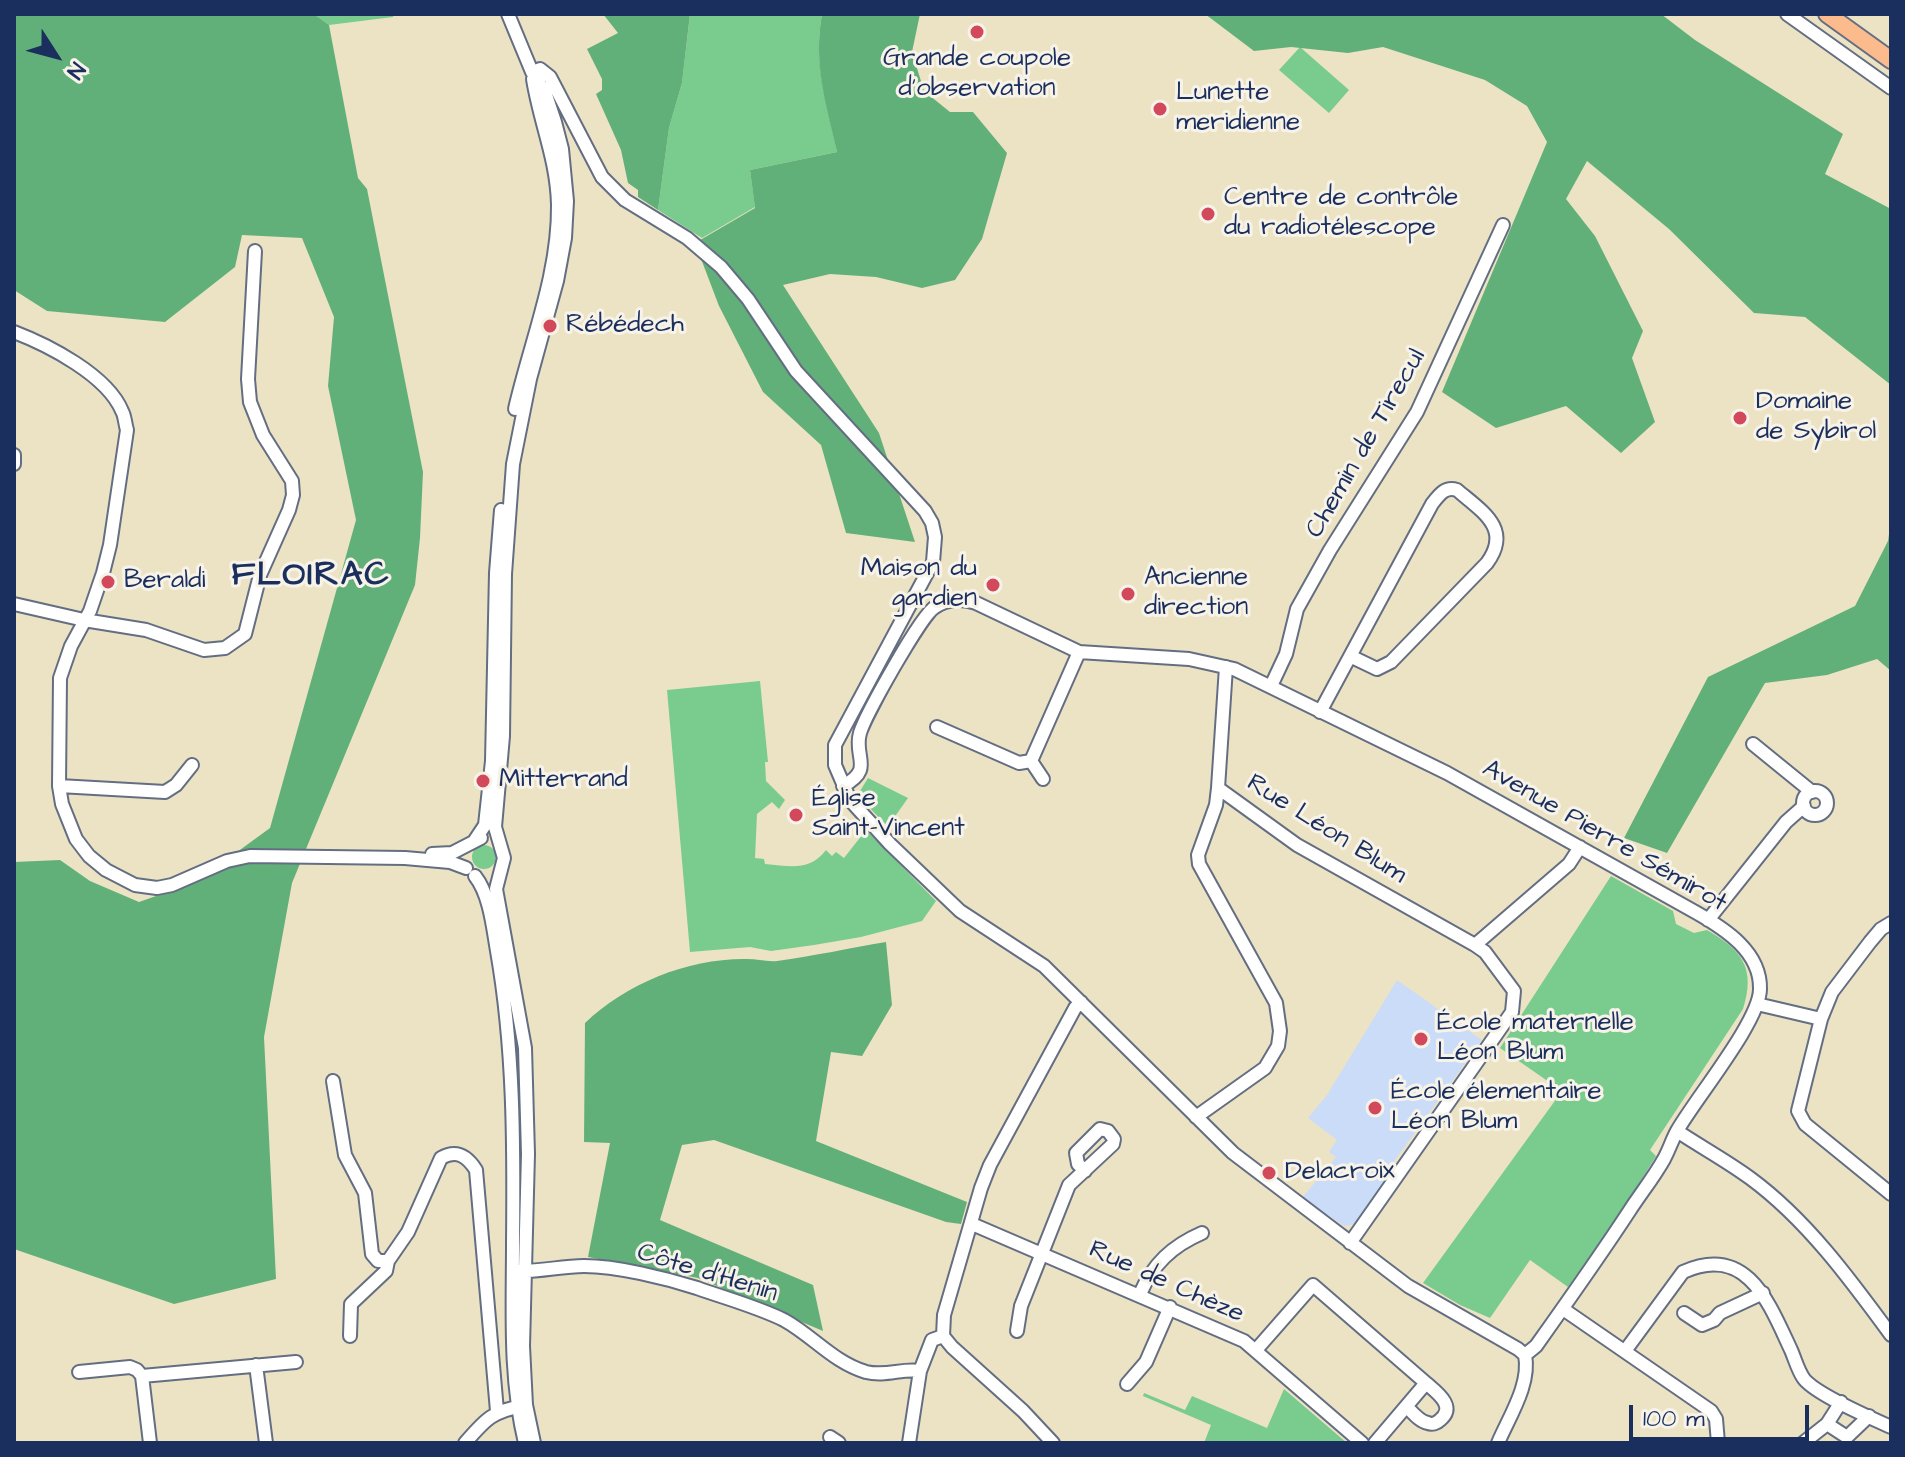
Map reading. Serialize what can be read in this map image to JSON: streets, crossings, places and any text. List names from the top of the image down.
{
  "streets": {
    "street": [
      "Chemin de Tirecul",
      "Rue Léon Blum",
      "Avenue Pierre Sémirot",
      "Côte d'Henin",
      "Rue de Chèze"
    ]
  },
  "crossings": [
    ["Chemin de Tirecul", "Avenue Pierre Sémirot"],
    ["Rue Léon Blum", "Avenue Pierre Sémirot"]
  ],
  "districts": ["FLOIRAC"],
  "places": [
    "Grande coupole d'observation",
    "Lunette meridienne",
    "Centre de contrôle du radiotélescope",
    "Rébédech",
    "Domaine de Sybirol",
    "Beraldi",
    "Maison du gardien",
    "Ancienne direction",
    "Mitterrand",
    "Église Saint-Vincent",
    "École maternelle Léon Blum",
    "École élementaire Léon Blum",
    "Delacroix"
  ],
  "scale_bar": "100 m",
  "north": "bottom right"
}
